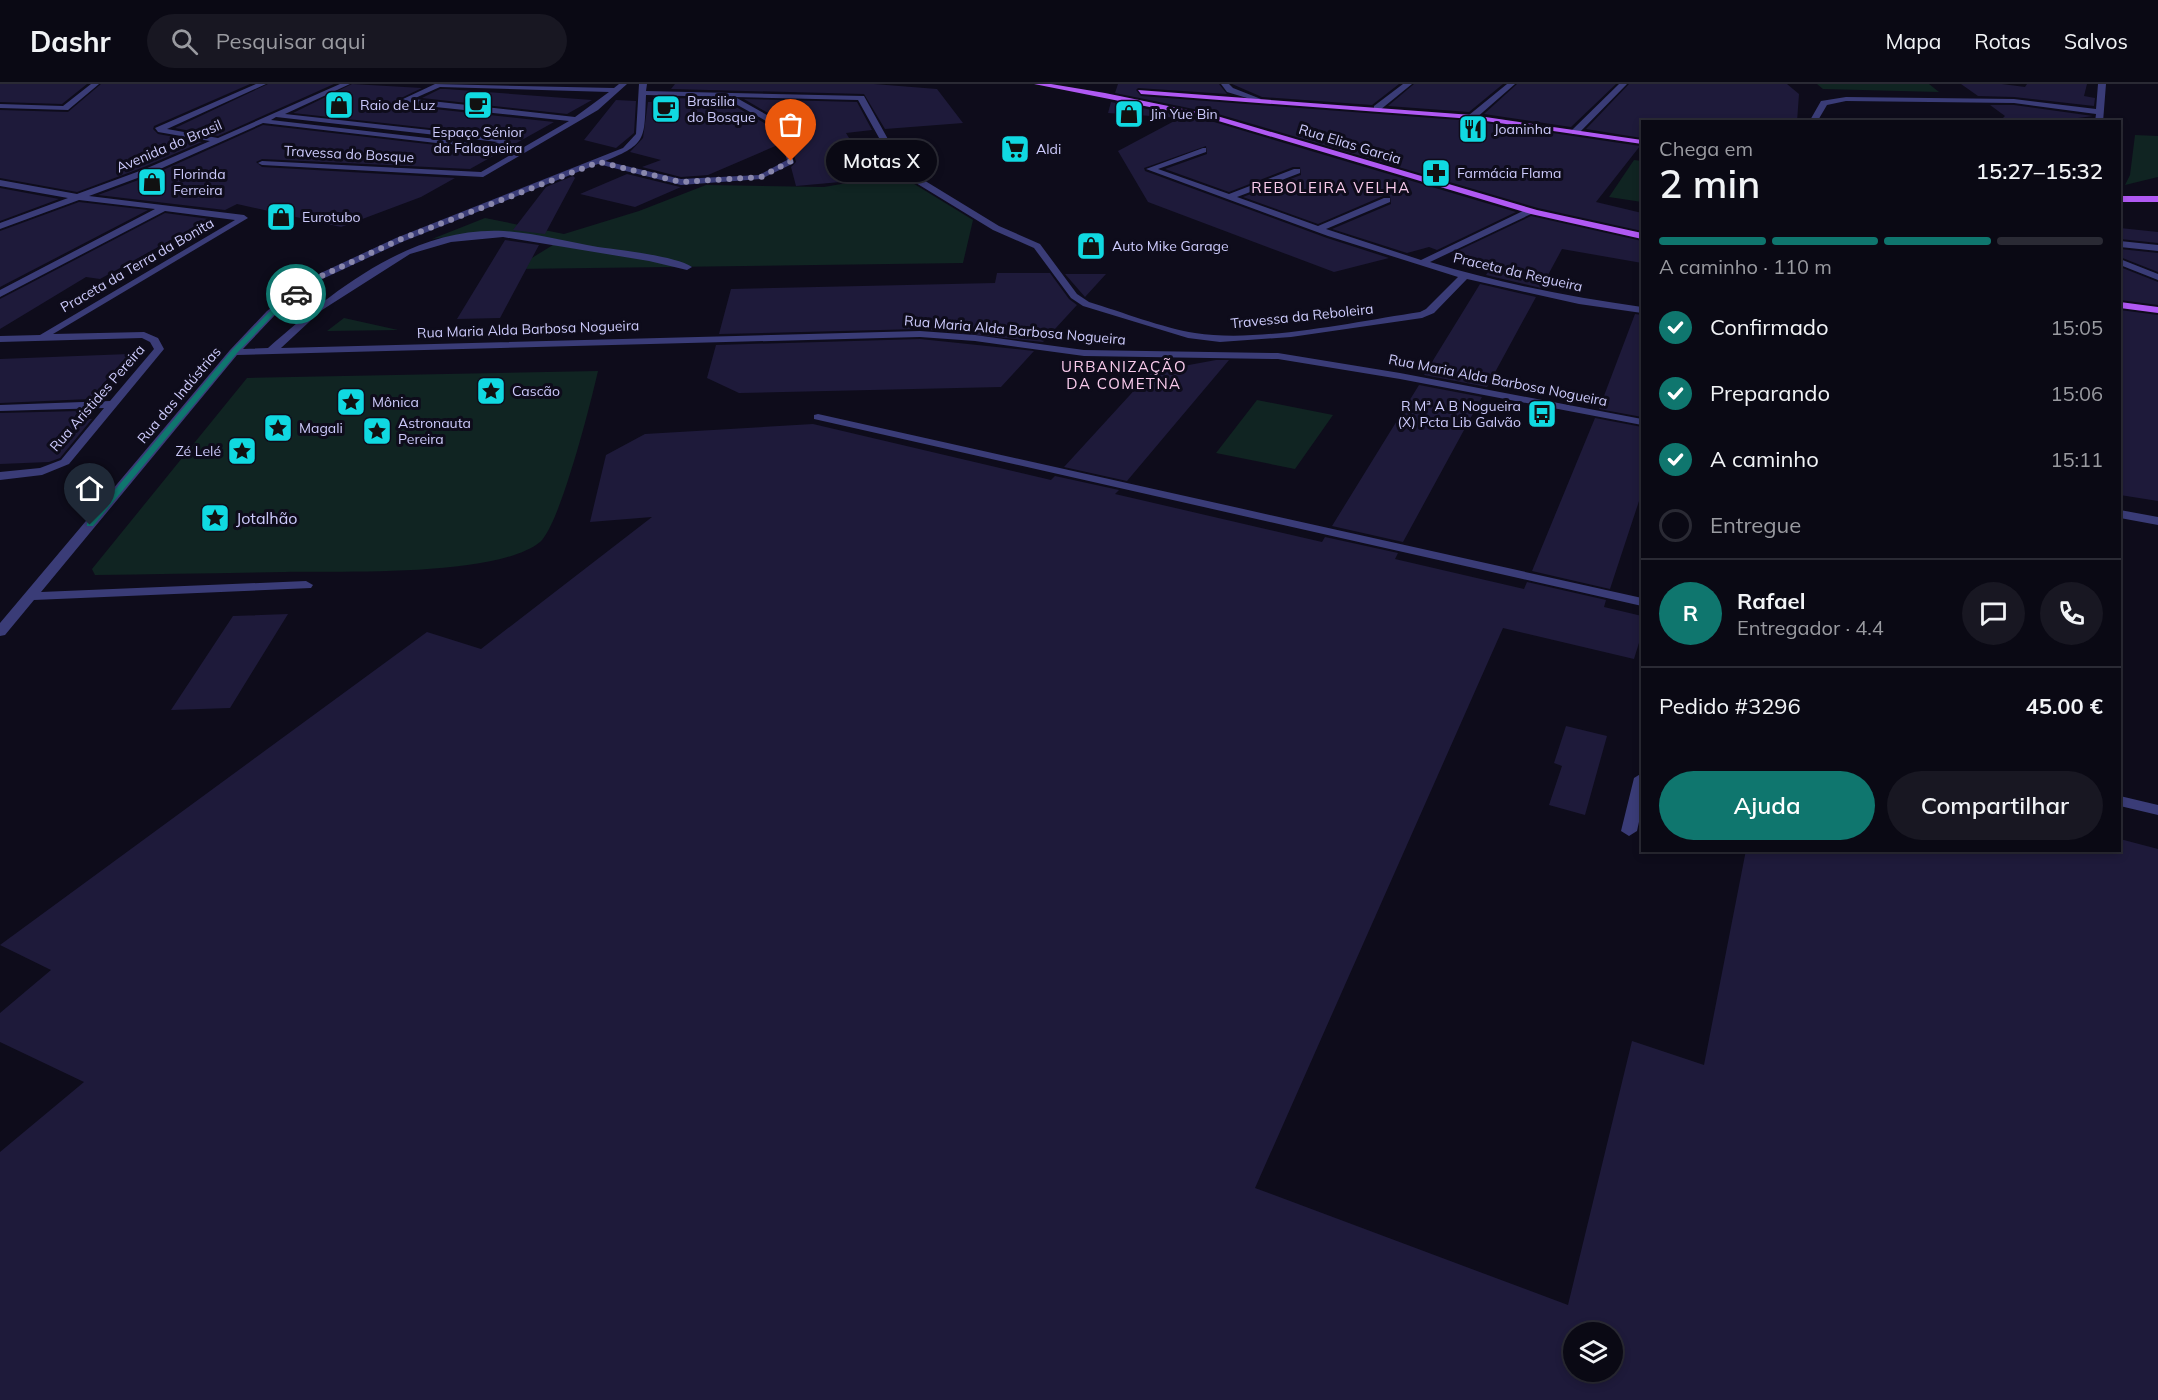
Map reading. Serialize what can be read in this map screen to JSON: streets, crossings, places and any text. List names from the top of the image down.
{
  "streets": {
    "main road": ["Rua Elias Garcia"],
    "street": [
      "Avenida do Brasil",
      "Travessa do Bosque",
      "Praceta da Terra da Bonita",
      "Praceta da Regueira",
      "Travessa da Reboleira",
      "Rua Maria Alda Barbosa Nogueira",
      "Rua das Indústrias",
      "Rua Aristides Pereira"
    ]
  },
  "crossings": [
    ["Rua Elias Garcia", "Praceta da Regueira"],
    ["Praceta da Terra da Bonita", "Rua Aristides Pereira"],
    ["Praceta da Regueira", "Travessa da Reboleira"],
    ["Rua Maria Alda Barbosa Nogueira", "Rua das Indústrias"]
  ],
  "districts": ["REBOLEIRA VELHA", "URBANIZAÇÃO DA COMETNA"],
  "places": {
    "shop": [
      "Raio de Luz",
      "Jin Yue Bin",
      "Florinda Ferreira",
      "Eurotubo",
      "Auto Mike Garage"
    ],
    "cafe": ["Espaço Sénior da Falagueira", "Brasilia do Bosque"],
    "restaurant": ["Joaninha"],
    "supermarket": ["Aldi"],
    "other": ["Motas X"],
    "pharmacy": ["Farmácia Flama"],
    "place": [
      "Cascão",
      "Mônica",
      "Magali",
      "Astronauta Pereira",
      "Zé Lelé",
      "Jotalhão"
    ],
    "bus stop": ["R Mª A B Nogueira (X) Pcta Lib Galvão"]
  },
  "page": {
    "header": "Dashr",
    "search": "Pesquisar aqui",
    "nav": ["Mapa", "Rotas", "Salvos"],
    "heading": ["2 min", "Chega em", "15:27–15:32"],
    "panel": [
      "Rafael",
      "Entregador · 4.4",
      "Pedido #3296",
      "45.00 €"
    ],
    "bubble": "Motas X",
    "bar": "A caminho · 110 m",
    "list": [
      ["Confirmado", "15:05"],
      ["Preparando", "15:06"],
      ["A caminho", "15:11"],
      "Entregue"
    ],
    "round": "R",
    "buttons": ["Ajuda", "Compartilhar"]
  }
}
